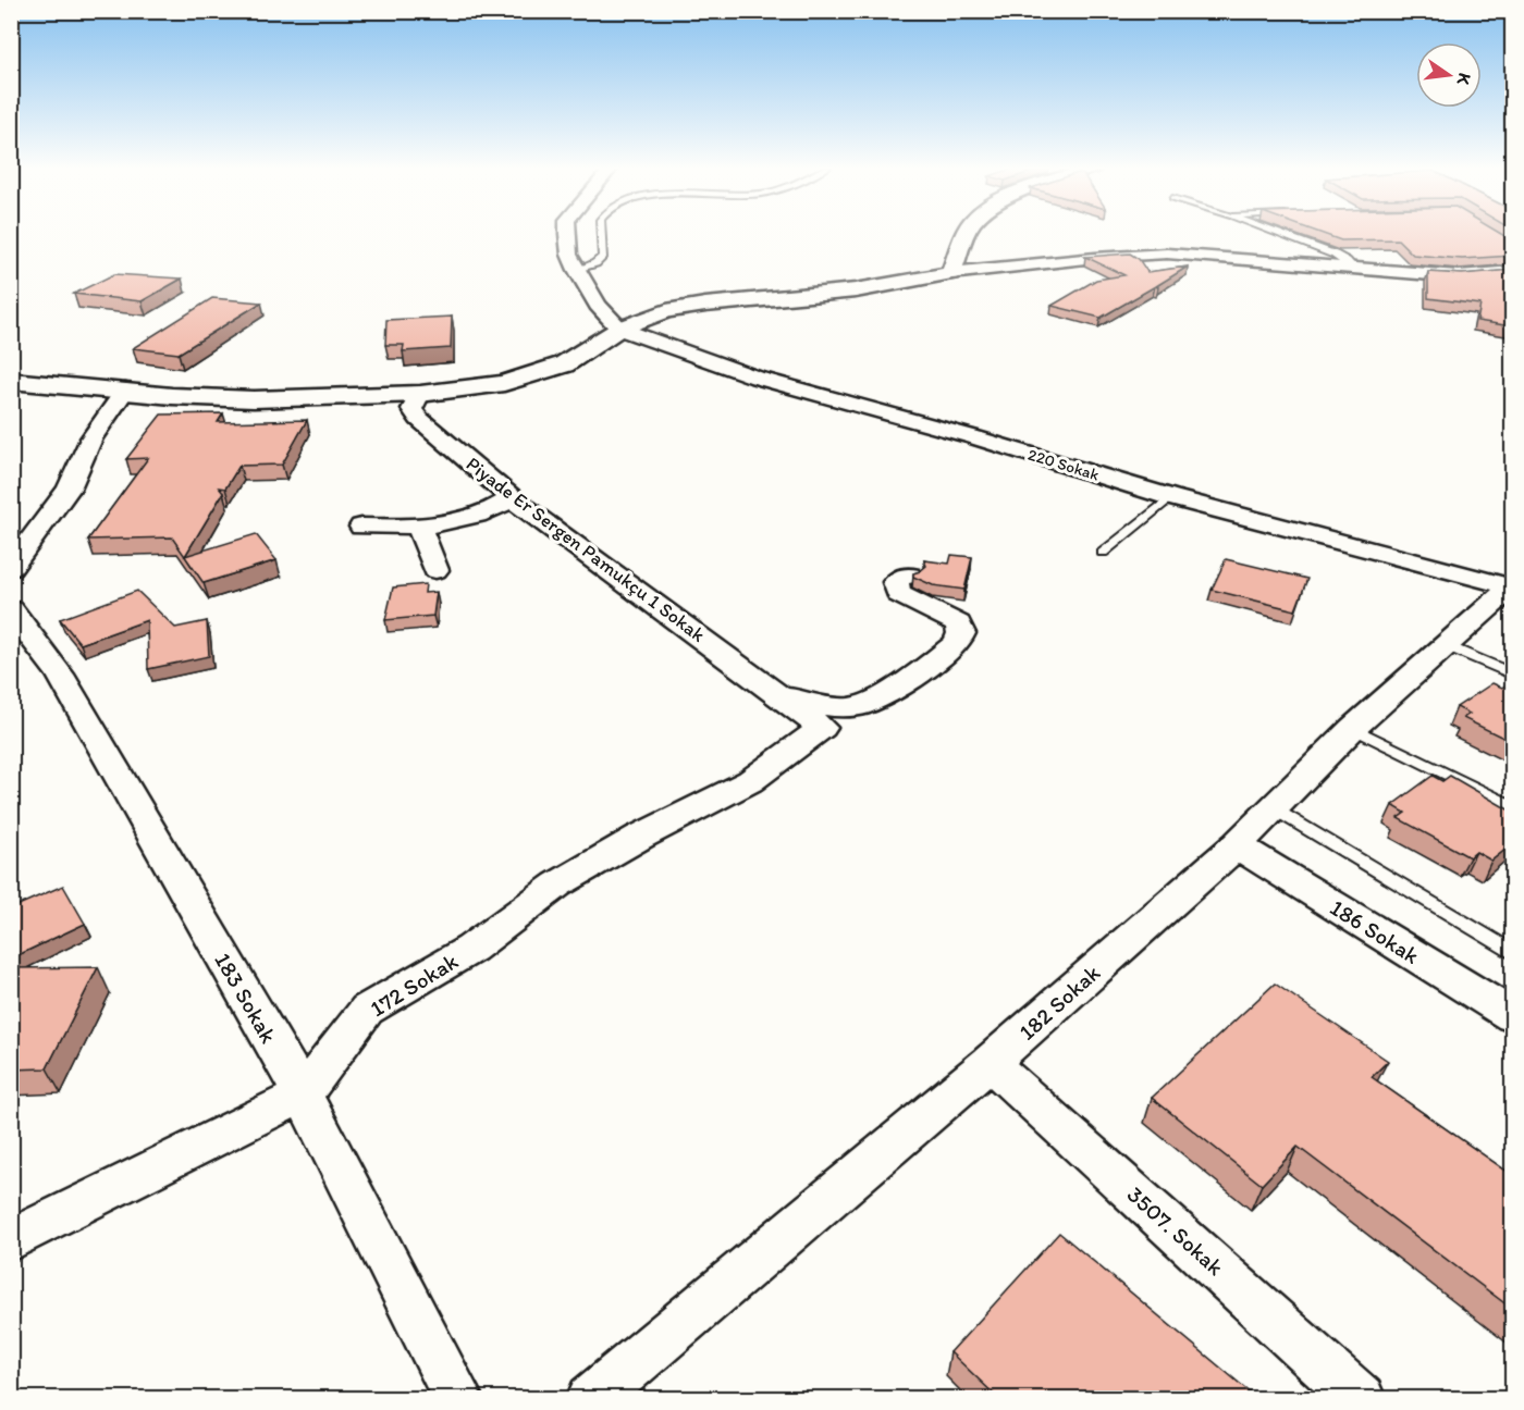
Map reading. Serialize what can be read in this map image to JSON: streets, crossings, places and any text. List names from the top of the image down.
{
  "streets": {
    "street": [
      "220 Sokak",
      "Piyade Er Sergen Pamukçu 1 Sokak",
      "186 Sokak",
      "172 Sokak",
      "183 Sokak",
      "182 Sokak",
      "3507. Sokak"
    ]
  },
  "crossings": [
    ["220 Sokak", "182 Sokak"],
    ["Piyade Er Sergen Pamukçu 1 Sokak", "172 Sokak"],
    ["186 Sokak", "182 Sokak"],
    ["172 Sokak", "183 Sokak"],
    ["182 Sokak", "3507. Sokak"]
  ],
  "north": "right"
}
